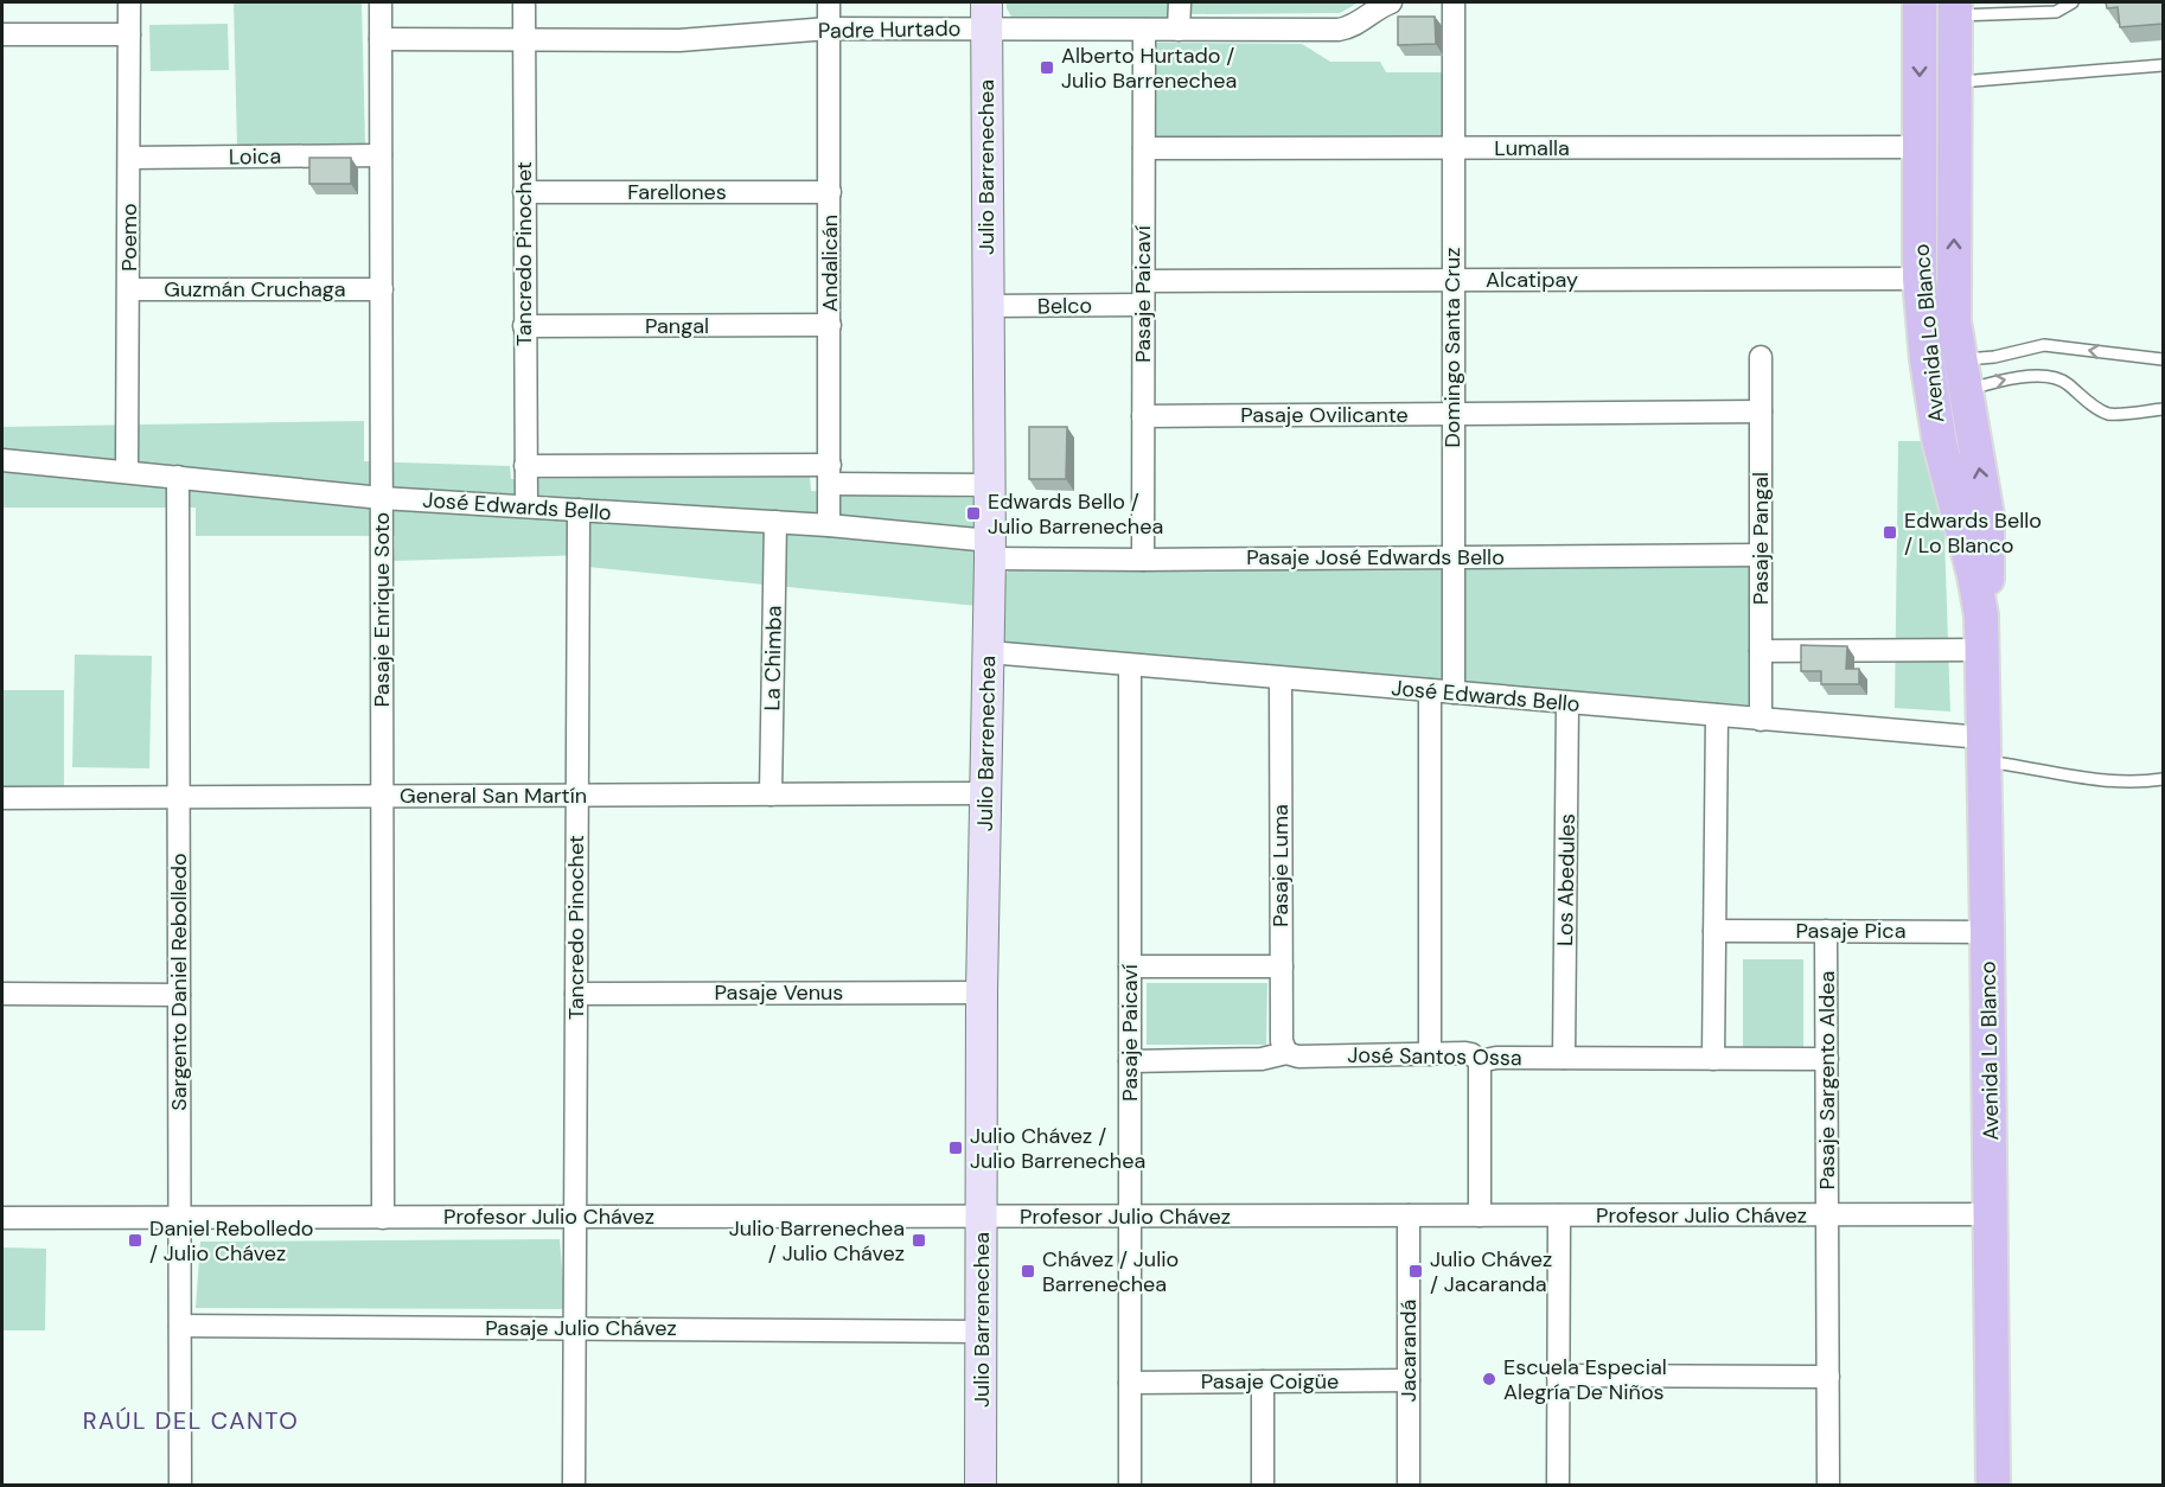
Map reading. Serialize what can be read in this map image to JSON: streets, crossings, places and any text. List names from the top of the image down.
{
  "streets": {
    "main road": ["Avenida Lo Blanco"],
    "street": [
      "Padre Hurtado",
      "Lumalla",
      "Loica",
      "Julio Barrenechea",
      "Farellones",
      "Poemo",
      "Tancredo Pinochet",
      "Andalicán",
      "Alcatipay",
      "Guzmán Cruchaga",
      "Pasaje Paicaví",
      "Belco",
      "Pangal",
      "Domingo Santa Cruz",
      "Pasaje Ovilicante",
      "José Edwards Bello",
      "Pasaje Pangal",
      "Pasaje José Edwards Bello",
      "Pasaje Enrique Soto",
      "La Chimba",
      "General San Martín",
      "Pasaje Luma",
      "Los Abedules",
      "Pasaje Pica",
      "Sargento Daniel Rebolledo",
      "Pasaje Venus",
      "José Santos Ossa",
      "Pasaje Sargento Aldea",
      "Profesor Julio Chávez",
      "Pasaje Julio Chávez",
      "Jacarandá",
      "Pasaje Coigüe"
    ]
  },
  "crossings": [
    ["Padre Hurtado", "Julio Barrenechea"],
    ["Padre Hurtado", "Tancredo Pinochet"],
    ["Padre Hurtado", "Andalicán"],
    ["Padre Hurtado", "Pasaje Paicaví"],
    ["Padre Hurtado", "Pasaje Enrique Soto"],
    ["Lumalla", "Pasaje Paicaví"],
    ["Lumalla", "Avenida Lo Blanco"],
    ["Lumalla", "Domingo Santa Cruz"],
    ["Loica", "Poemo"],
    ["Loica", "Pasaje Enrique Soto"],
    ["Julio Barrenechea", "Belco"],
    ["Julio Barrenechea", "José Edwards Bello"],
    ["Julio Barrenechea", "Pasaje José Edwards Bello"],
    ["Julio Barrenechea", "General San Martín"],
    ["Julio Barrenechea", "Pasaje Venus"],
    ["Julio Barrenechea", "Profesor Julio Chávez"],
    ["Julio Barrenechea", "Pasaje Julio Chávez"],
    ["Farellones", "Tancredo Pinochet"],
    ["Farellones", "Andalicán"],
    ["Poemo", "Guzmán Cruchaga"],
    ["Poemo", "José Edwards Bello"],
    ["Tancredo Pinochet", "Pangal"],
    ["Tancredo Pinochet", "José Edwards Bello"],
    ["Tancredo Pinochet", "General San Martín"],
    ["Tancredo Pinochet", "Pasaje Venus"],
    ["Tancredo Pinochet", "Profesor Julio Chávez"],
    ["Tancredo Pinochet", "Pasaje Julio Chávez"],
    ["Andalicán", "Pangal"],
    ["Andalicán", "José Edwards Bello"],
    ["Alcatipay", "Pasaje Paicaví"],
    ["Alcatipay", "Avenida Lo Blanco"],
    ["Alcatipay", "Domingo Santa Cruz"],
    ["Guzmán Cruchaga", "Pasaje Enrique Soto"],
    ["Pasaje Paicaví", "Belco"],
    ["Pasaje Paicaví", "Pasaje Ovilicante"],
    ["Pasaje Paicaví", "José Edwards Bello"],
    ["Pasaje Paicaví", "Pasaje José Edwards Bello"],
    ["Pasaje Paicaví", "José Santos Ossa"],
    ["Pasaje Paicaví", "Profesor Julio Chávez"],
    ["Pasaje Paicaví", "Pasaje Coigüe"],
    ["Avenida Lo Blanco", "José Edwards Bello"],
    ["Avenida Lo Blanco", "Pasaje Pica"],
    ["Avenida Lo Blanco", "Profesor Julio Chávez"],
    ["Domingo Santa Cruz", "Pasaje Ovilicante"],
    ["Domingo Santa Cruz", "José Edwards Bello"],
    ["Domingo Santa Cruz", "Pasaje José Edwards Bello"],
    ["Pasaje Ovilicante", "Pasaje Pangal"],
    ["José Edwards Bello", "Pasaje Pangal"],
    ["José Edwards Bello", "Pasaje José Edwards Bello"],
    ["José Edwards Bello", "Pasaje Enrique Soto"],
    ["José Edwards Bello", "La Chimba"],
    ["José Edwards Bello", "Pasaje Luma"],
    ["José Edwards Bello", "Los Abedules"],
    ["José Edwards Bello", "Sargento Daniel Rebolledo"],
    ["Pasaje Pangal", "Pasaje José Edwards Bello"],
    ["Pasaje Enrique Soto", "General San Martín"],
    ["Pasaje Enrique Soto", "Profesor Julio Chávez"],
    ["La Chimba", "General San Martín"],
    ["General San Martín", "Sargento Daniel Rebolledo"],
    ["Pasaje Luma", "José Santos Ossa"],
    ["Los Abedules", "José Santos Ossa"],
    ["Pasaje Pica", "Pasaje Sargento Aldea"],
    ["Sargento Daniel Rebolledo", "Profesor Julio Chávez"],
    ["Sargento Daniel Rebolledo", "Pasaje Julio Chávez"],
    ["José Santos Ossa", "Pasaje Sargento Aldea"],
    ["Pasaje Sargento Aldea", "Profesor Julio Chávez"],
    ["Profesor Julio Chávez", "Jacarandá"],
    ["Jacarandá", "Pasaje Coigüe"]
  ],
  "districts": ["RAÚL DEL CANTO"],
  "places": {
    "transit": [
      "Alberto Hurtado / Julio Barrenechea",
      "Edwards Bello / Julio Barrenechea",
      "Edwards Bello / Lo Blanco",
      "Julio Chávez / Julio Barrenechea",
      "Daniel Rebolledo / Julio Chávez",
      "Julio Barrenechea / Julio Chávez",
      "Chávez / Julio Barrenechea",
      "Julio Chávez / Jacaranda"
    ],
    "other": ["Escuela Especial Alegría De Niños"]
  }
}
